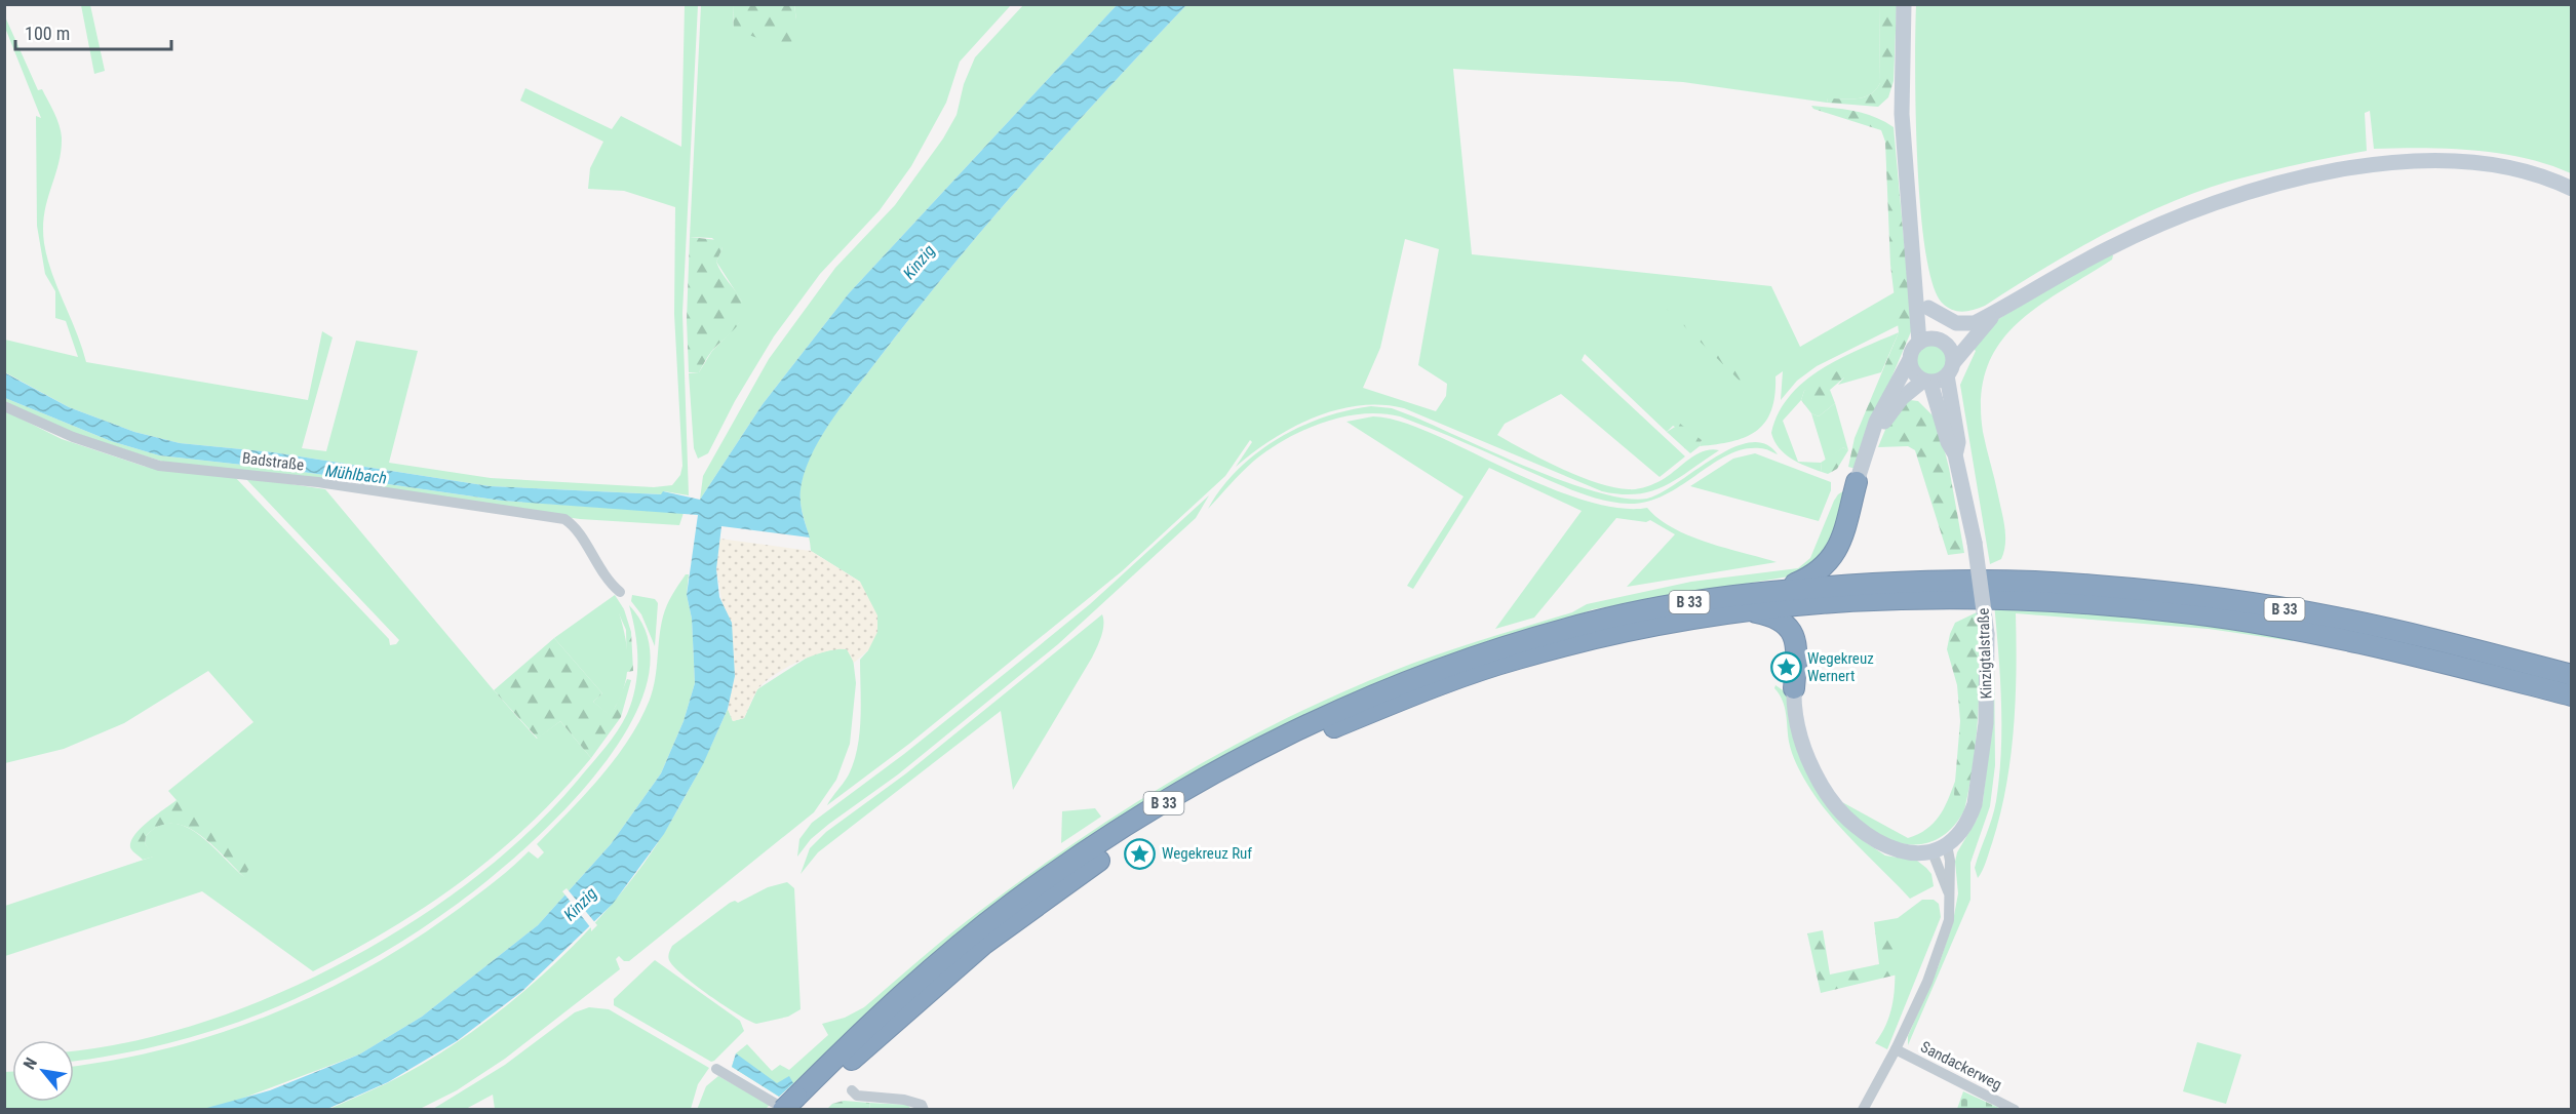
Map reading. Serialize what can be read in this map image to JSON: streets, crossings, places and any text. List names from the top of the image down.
{
  "streets": {
    "highway": ["B 33"],
    "street": ["Badstraße", "Kinzigtalstraße", "Sandackerweg"]
  },
  "water": ["Kinzig", "Mühlbach"],
  "places": {
    "place": ["Wegekreuz Wernert", "Wegekreuz Ruf"]
  },
  "scale_bar": "100 m",
  "north": "top left"
}
